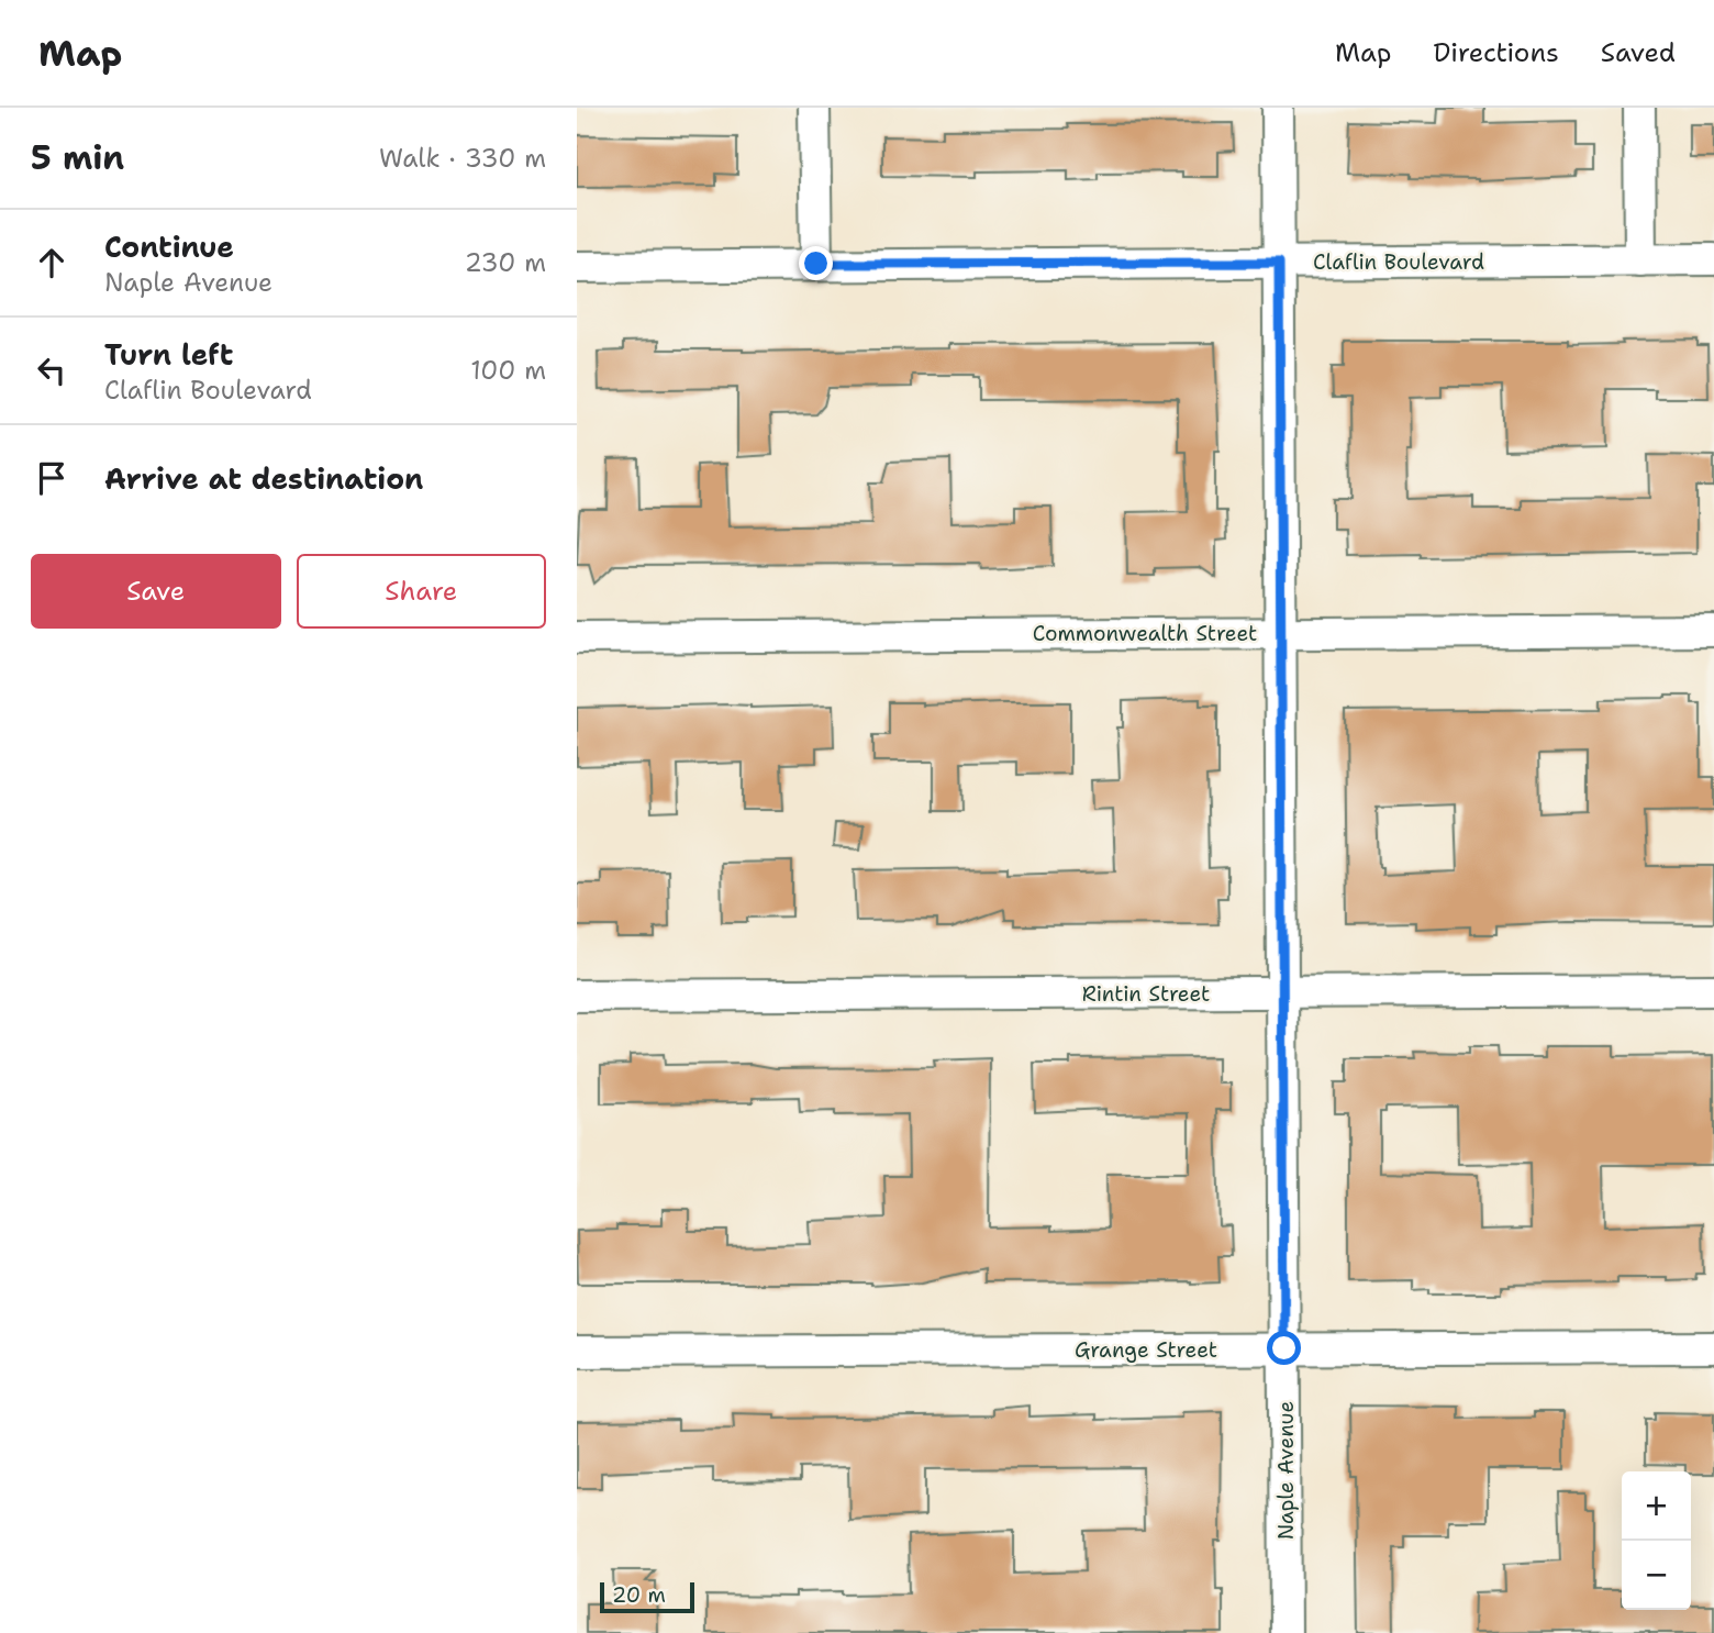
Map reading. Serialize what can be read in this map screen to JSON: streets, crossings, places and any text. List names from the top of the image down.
{
  "streets": {
    "street": [
      "Claflin Boulevard",
      "Commonwealth Street",
      "Rintin Street",
      "Grange Street",
      "Naple Avenue"
    ]
  },
  "crossings": [
    ["Claflin Boulevard", "Naple Avenue"],
    ["Commonwealth Street", "Naple Avenue"],
    ["Rintin Street", "Naple Avenue"],
    ["Grange Street", "Naple Avenue"]
  ],
  "scale_bar": "20 m",
  "page": {
    "header": "Map",
    "nav": ["Map", "Directions", "Saved"],
    "heading": ["5 min", "Walk · 330 m"],
    "list": [
      ["Continue", "Naple Avenue", "230 m"],
      ["Turn left", "Claflin Boulevard", "100 m"],
      "Arrive at destination"
    ],
    "buttons": ["Save", "Share"],
    "map_buttons": ["+", "−"],
    "scale": "20 m"
  }
}
